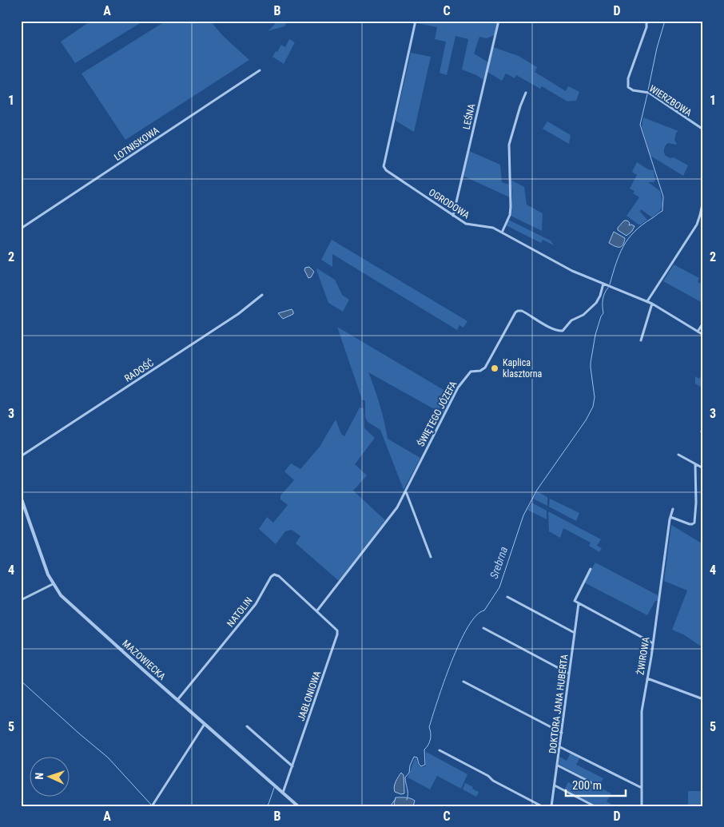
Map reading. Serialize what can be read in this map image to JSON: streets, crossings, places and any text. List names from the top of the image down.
{
  "streets": {
    "street": [
      "WIERZBOWA",
      "LEŚNA",
      "LOTNISKOWA",
      "OGRODOWA",
      "RADOŚĆ",
      "ŚWIĘTEGO JÓZEFA",
      "NATOLIN",
      "ŻWIROWA",
      "MAZOWIECKA",
      "JABŁONIOWA",
      "DOKTORA JANA HUBERTA"
    ]
  },
  "crossings": [
    ["LEŚNA", "OGRODOWA"],
    ["OGRODOWA", "ŚWIĘTEGO JÓZEFA"],
    ["ŚWIĘTEGO JÓZEFA", "NATOLIN"],
    ["ŚWIĘTEGO JÓZEFA", "JABŁONIOWA"],
    ["NATOLIN", "MAZOWIECKA"],
    ["NATOLIN", "JABŁONIOWA"],
    ["MAZOWIECKA", "JABŁONIOWA"]
  ],
  "water": ["Srebrna"],
  "places": ["Kaplica klasztorna"],
  "scale_bar": "200 m",
  "north": "left",
  "grid": {
    "columns": [
      "A",
      "B",
      "C",
      "D"
    ],
    "rows": [
      "1",
      "2",
      "3",
      "4",
      "5"
    ]
  }
}
